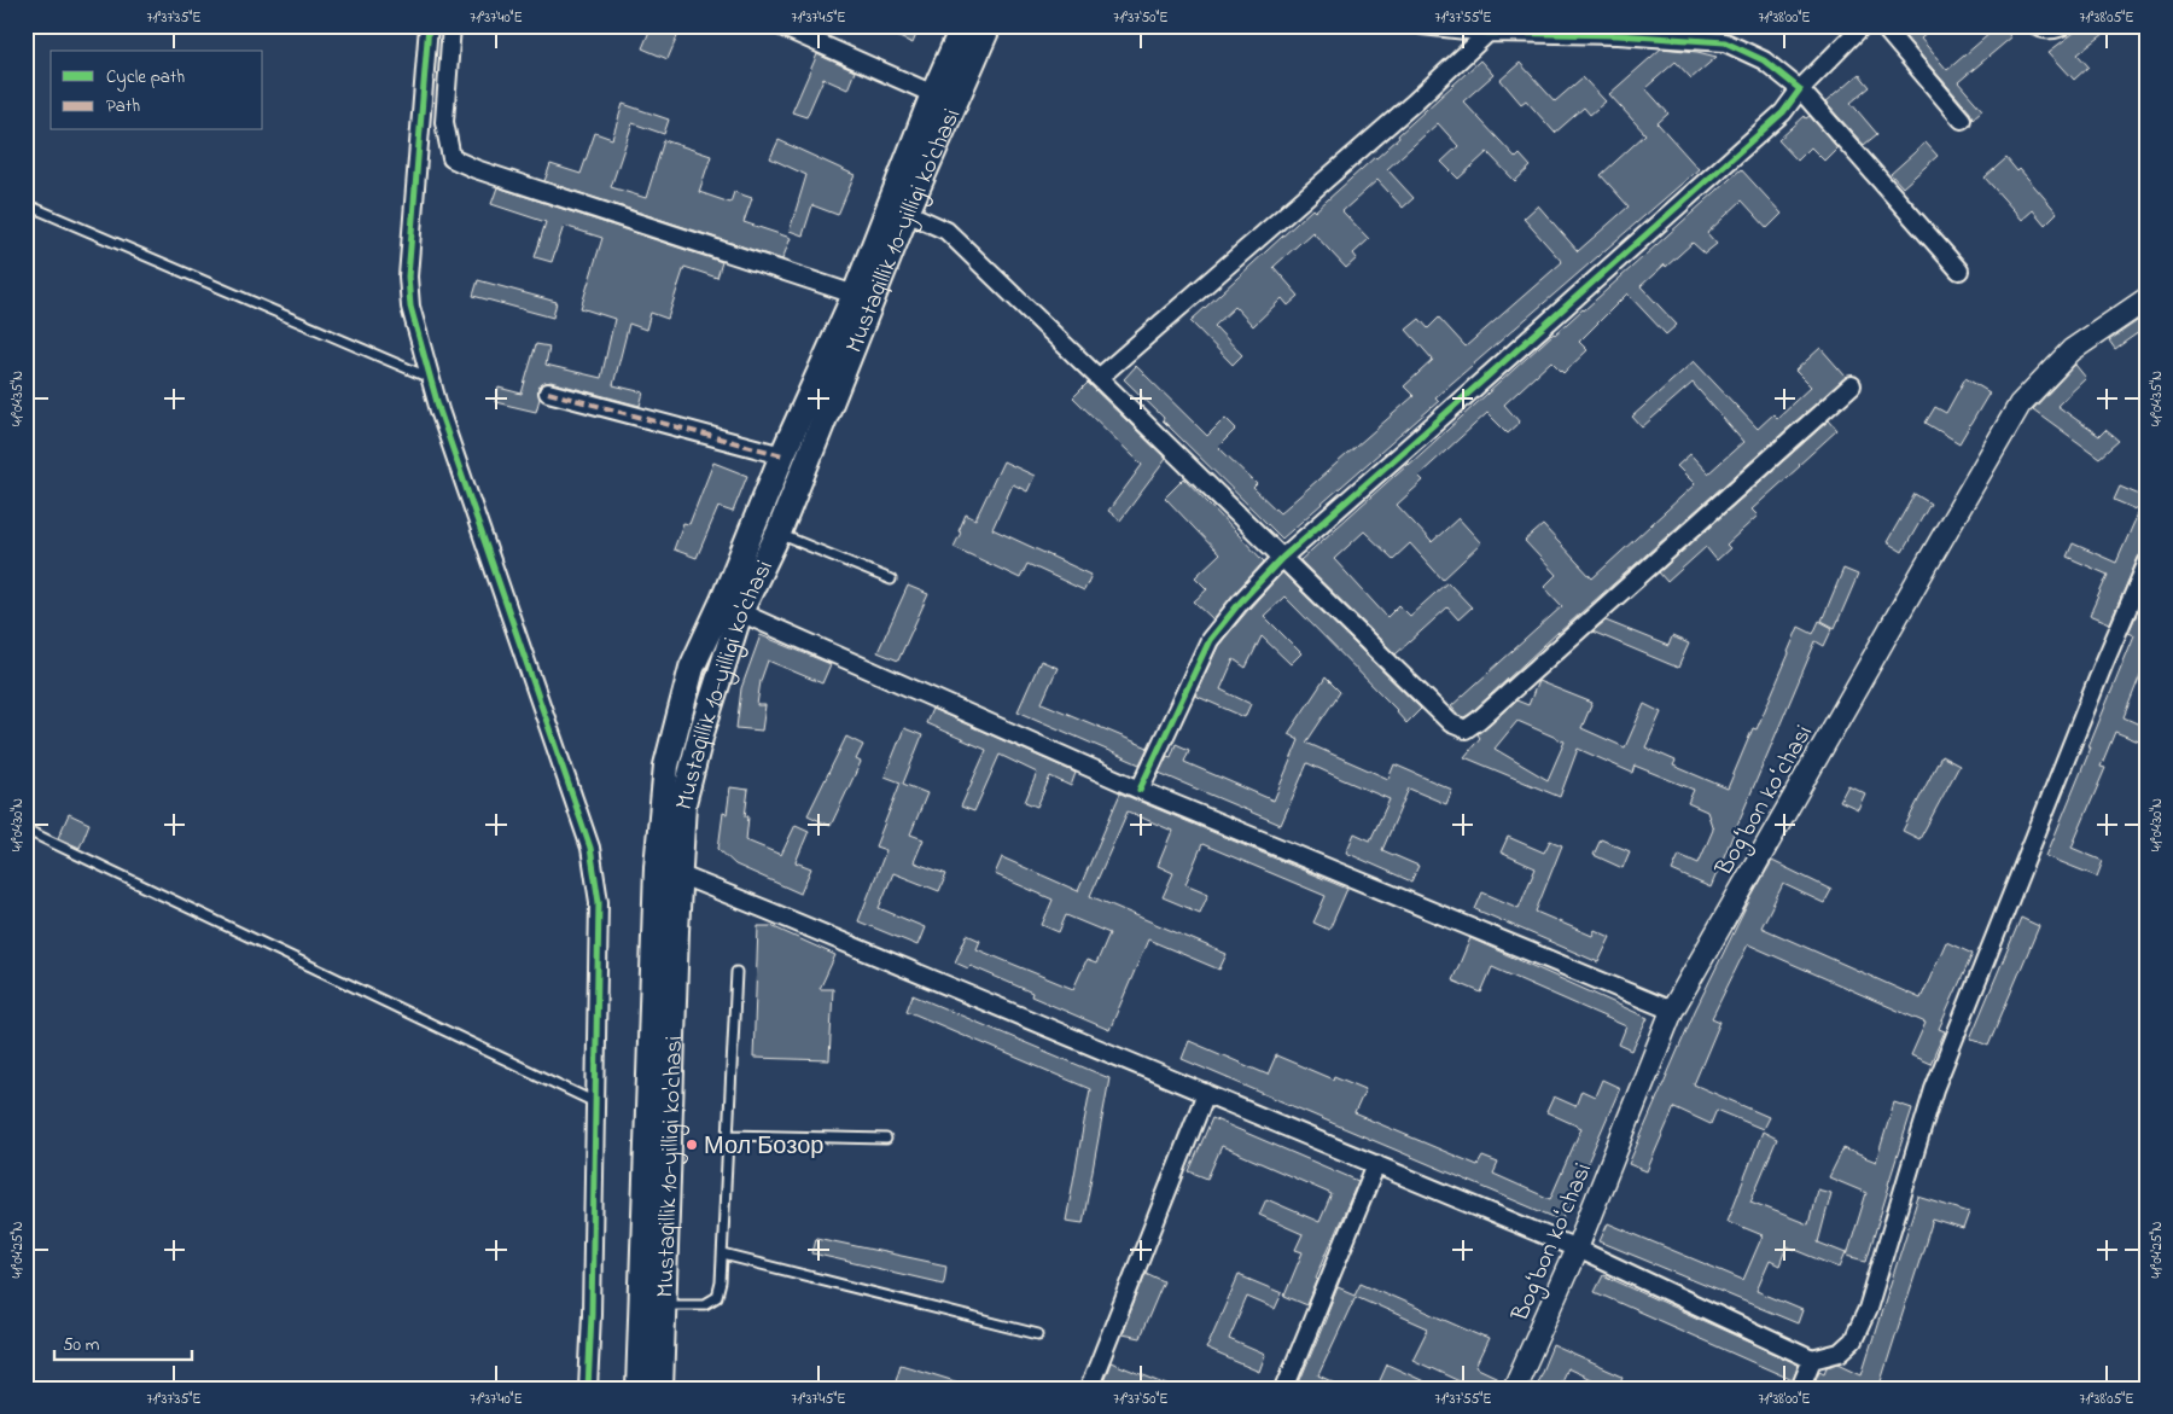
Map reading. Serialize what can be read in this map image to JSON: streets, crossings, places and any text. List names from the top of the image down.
{
  "streets": {
    "main road": ["Mustaqillik 10-yilligi ko'chasi"],
    "street": ["Bogʻbon koʻchasi"]
  },
  "places": ["Мол Бозор"],
  "legend": ["Cycle path", "Path"],
  "scale_bar": "50 m",
  "coordinates": [
    "71°37'35\"E",
    "71°37'40\"E",
    "71°37'45\"E",
    "71°37'50\"E",
    "71°37'55\"E",
    "71°38'00\"E",
    "71°38'05\"E",
    "41°04'35\"N",
    "41°04'30\"N",
    "41°04'25\"N"
  ]
}
